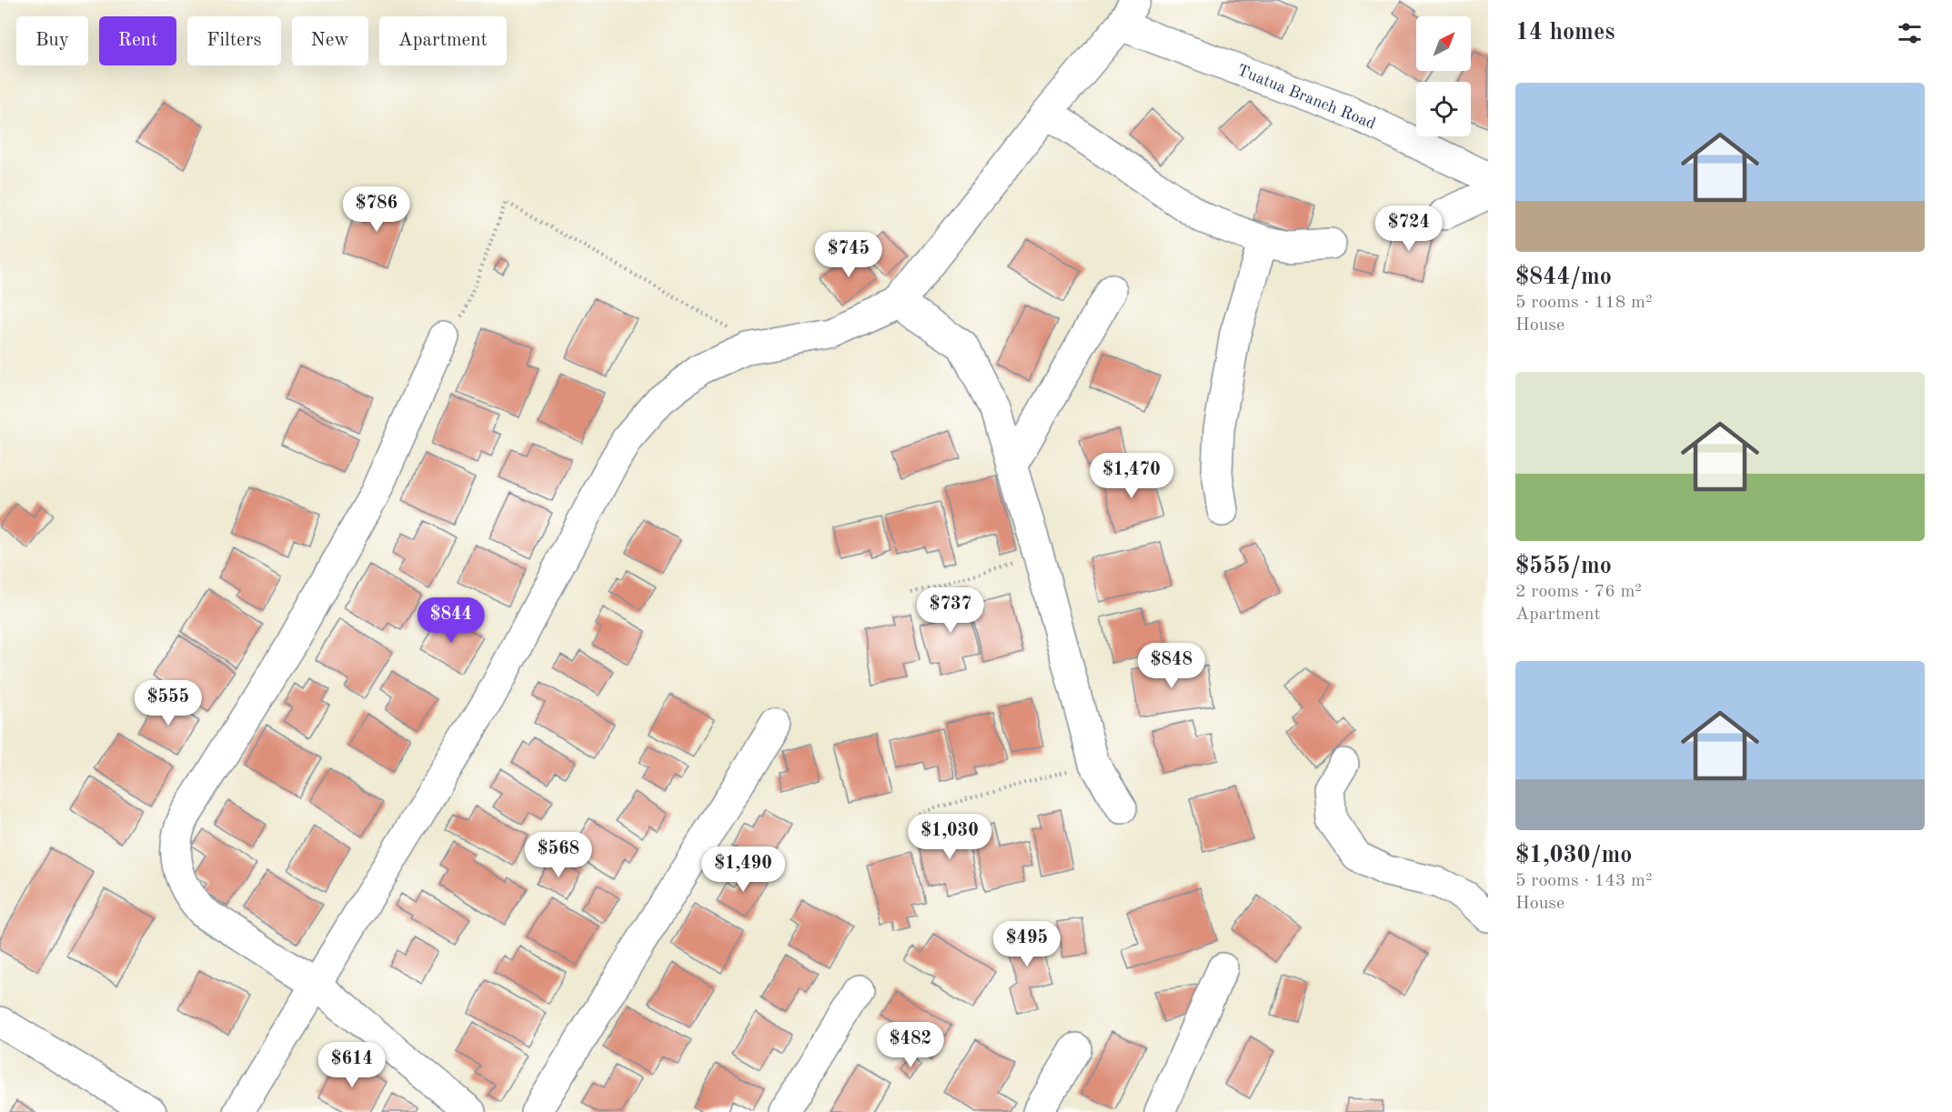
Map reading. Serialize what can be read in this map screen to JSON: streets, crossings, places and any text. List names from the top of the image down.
{
  "streets": {
    "street": ["Tuatua Branch Road"]
  },
  "north": "top right",
  "page": {
    "heading": "14 homes",
    "chip": [
      "Buy",
      "Rent",
      "Filters",
      "New",
      "Apartment"
    ],
    "list": [
      {
        "name": "$844/mo",
        "note": "5 rooms · 118 m² · House"
      },
      {
        "name": "$555/mo",
        "note": "2 rooms · 76 m² · Apartment"
      },
      {
        "name": "$1,030/mo",
        "note": "5 rooms · 143 m² · House"
      }
    ],
    "price": [
      "$786",
      "$724",
      "$745",
      "$1,470",
      "$737",
      "$844",
      "$848",
      "$555",
      "$1,030",
      "$568",
      "$1,490",
      "$495",
      "$482",
      "$614"
    ]
  }
}
